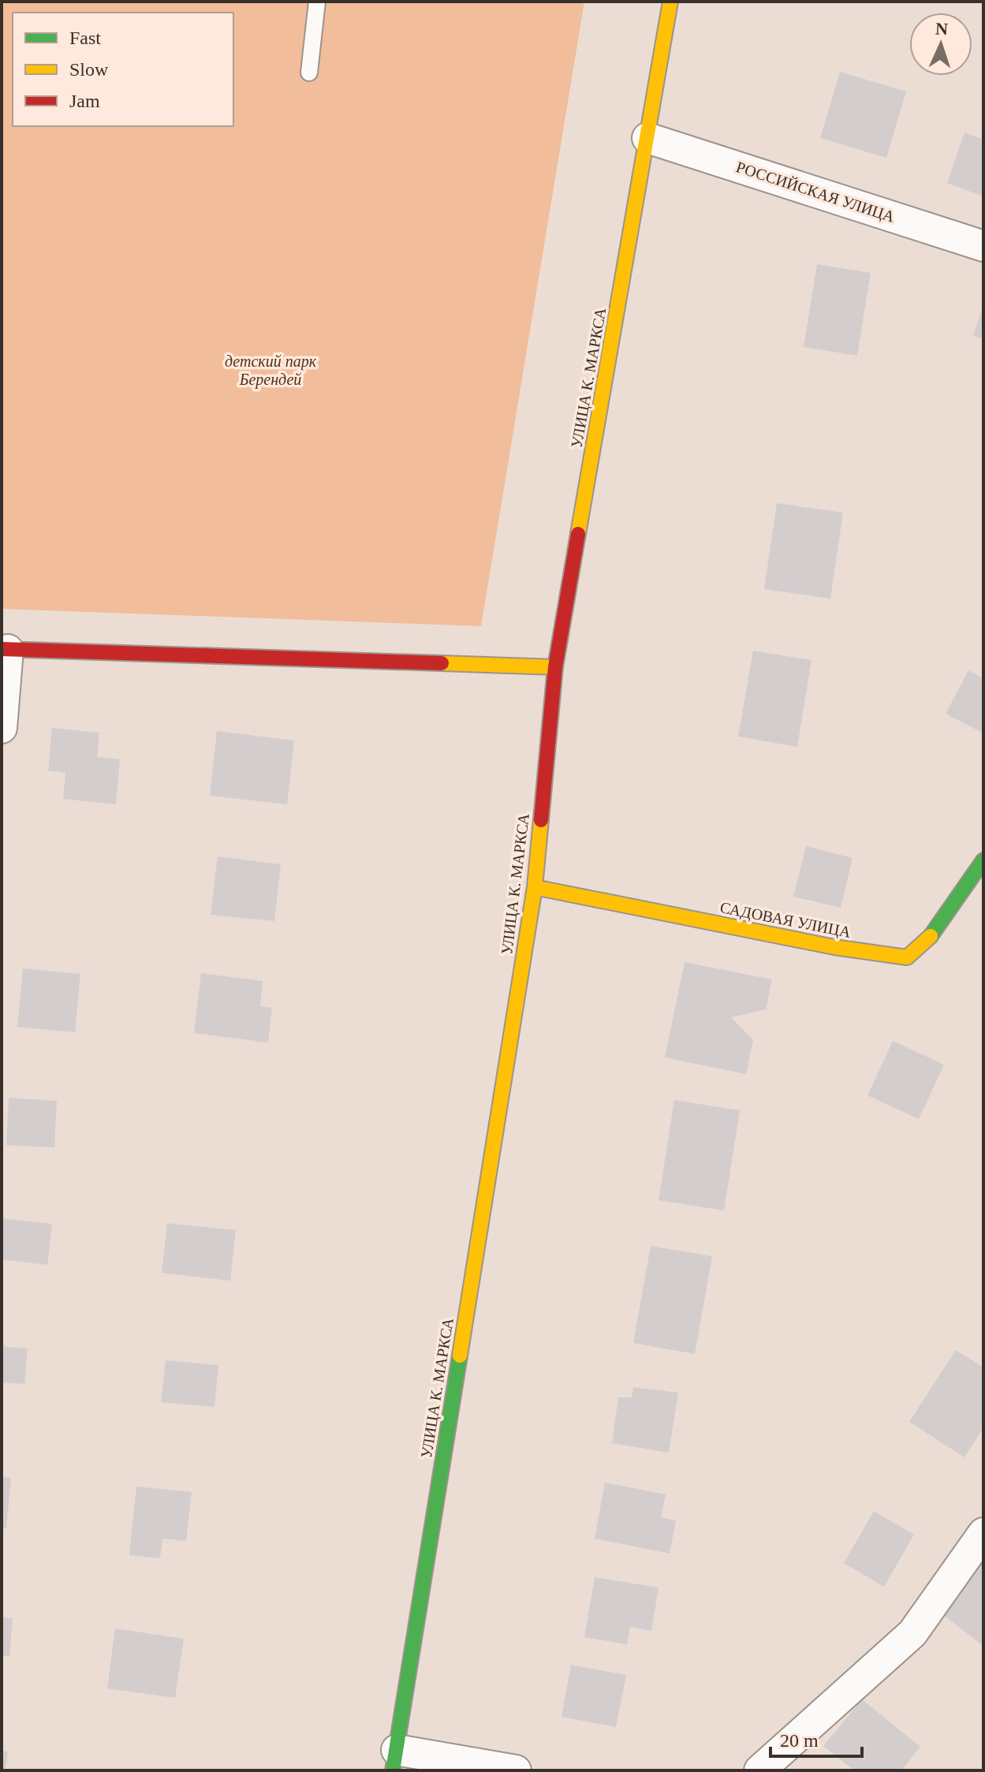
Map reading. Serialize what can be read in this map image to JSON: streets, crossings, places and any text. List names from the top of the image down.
{
  "streets": {
    "main road": ["УЛИЦА К. МАРКСА", "САДОВАЯ УЛИЦА"],
    "street": ["РОССИЙСКАЯ УЛИЦА"]
  },
  "crossings": [
    ["РОССИЙСКАЯ УЛИЦА", "УЛИЦА К. МАРКСА"],
    ["УЛИЦА К. МАРКСА", "САДОВАЯ УЛИЦА"]
  ],
  "parks": ["детский парк Берендей"],
  "legend": ["Fast", "Slow", "Jam"],
  "scale_bar": "20 m",
  "north": "top"
}
